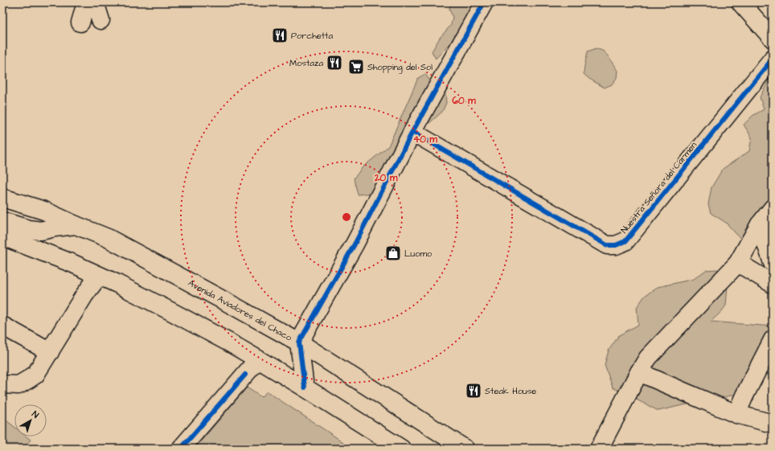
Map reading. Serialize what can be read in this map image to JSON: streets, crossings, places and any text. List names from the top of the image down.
{
  "streets": {
    "main road": ["Nuestra Señora del Carmen", "Avenida Aviadores del Chaco"]
  },
  "places": {
    "restaurant": ["Porchetta", "Mostaza", "Steak House"],
    "supermarket": ["Shopping del Sol"],
    "shop": ["Luomo"]
  },
  "north": "top right",
  "rings": ["60 m", "40 m", "20 m"]
}
